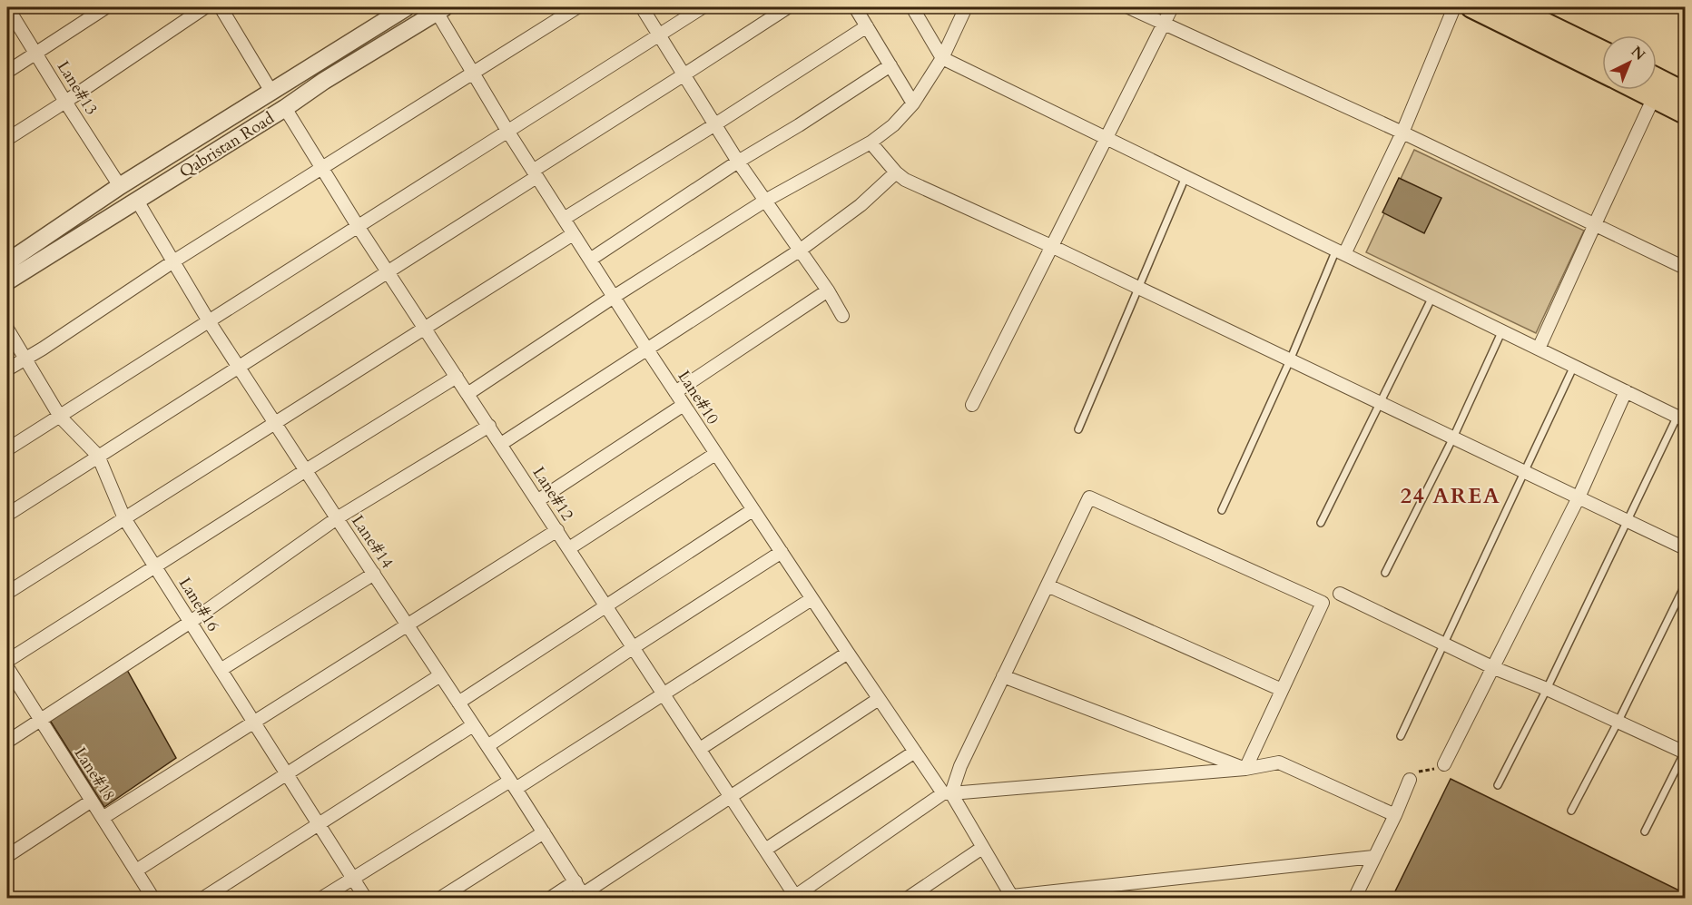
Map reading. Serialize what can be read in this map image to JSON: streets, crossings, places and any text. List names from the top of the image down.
{
  "streets": {
    "street": [
      "Lane#13",
      "Qabristan Road",
      "Lane#10",
      "Lane#12",
      "Lane#14",
      "Lane#16",
      "Lane#18"
    ]
  },
  "crossings": [
    ["Lane#13", "Qabristan Road"],
    ["Qabristan Road", "Lane#10"],
    ["Qabristan Road", "Lane#12"],
    ["Qabristan Road", "Lane#14"]
  ],
  "districts": ["24 AREA"],
  "north": "top right"
}
